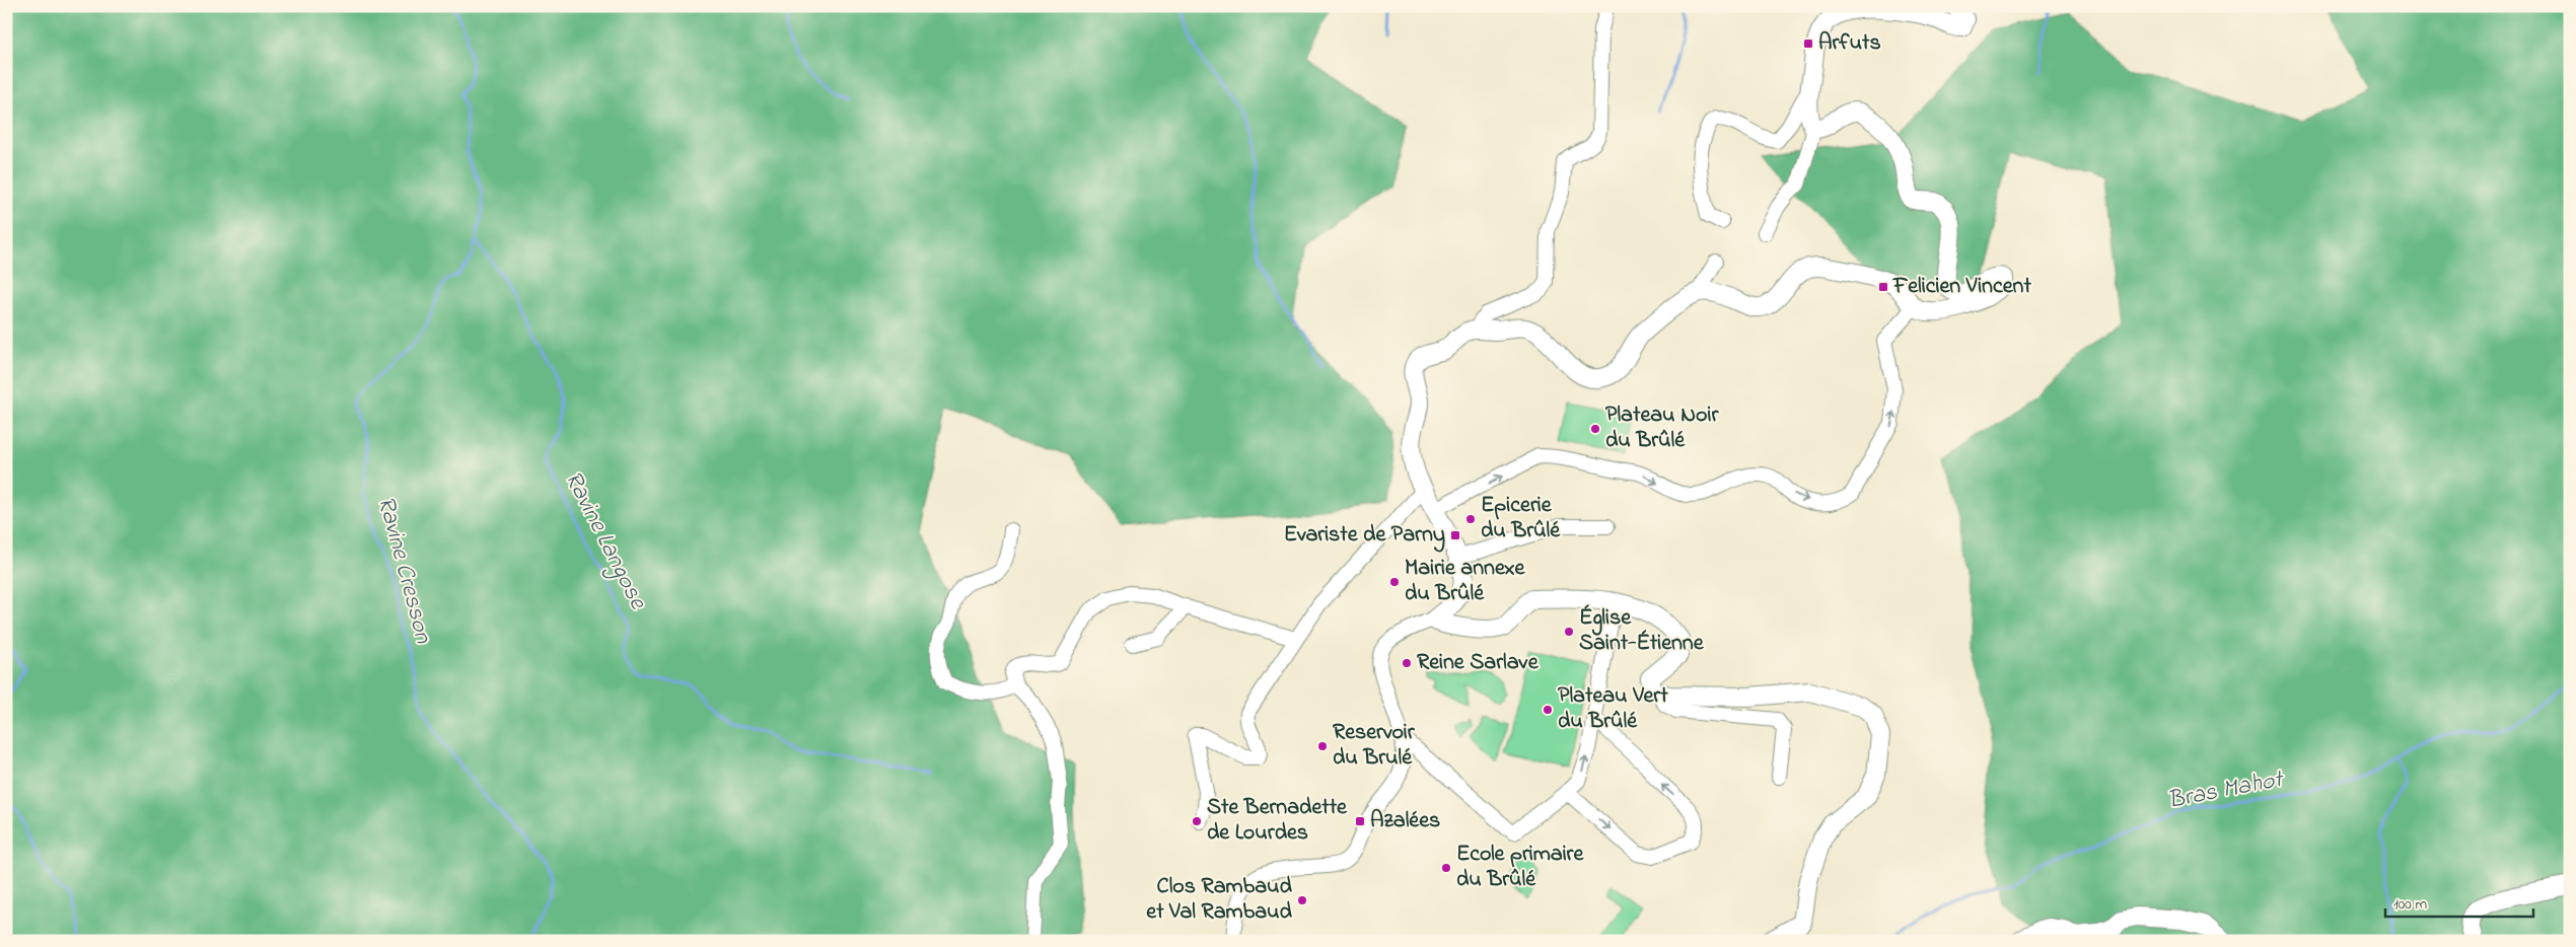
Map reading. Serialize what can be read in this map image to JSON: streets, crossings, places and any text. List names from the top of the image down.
{
  "water": ["Ravine Langose", "Ravine Cresson", "Bras Mahot"],
  "places": {
    "transit": [
      "Arfuts",
      "Felicien Vincent",
      "Evariste de Parny",
      "Azalées"
    ],
    "other": [
      "Plateau Noir du Brûlé",
      "Epicerie du Brûlé",
      "Mairie annexe du Brûlé",
      "Église Saint-Étienne",
      "Reine Sarlave",
      "Plateau Vert du Brûlé",
      "Reservoir du Brulé",
      "Ste Bernadette de Lourdes",
      "Ecole primaire du Brûlé",
      "Clos Rambaud et Val Rambaud"
    ]
  },
  "scale_bar": "100 m"
}
